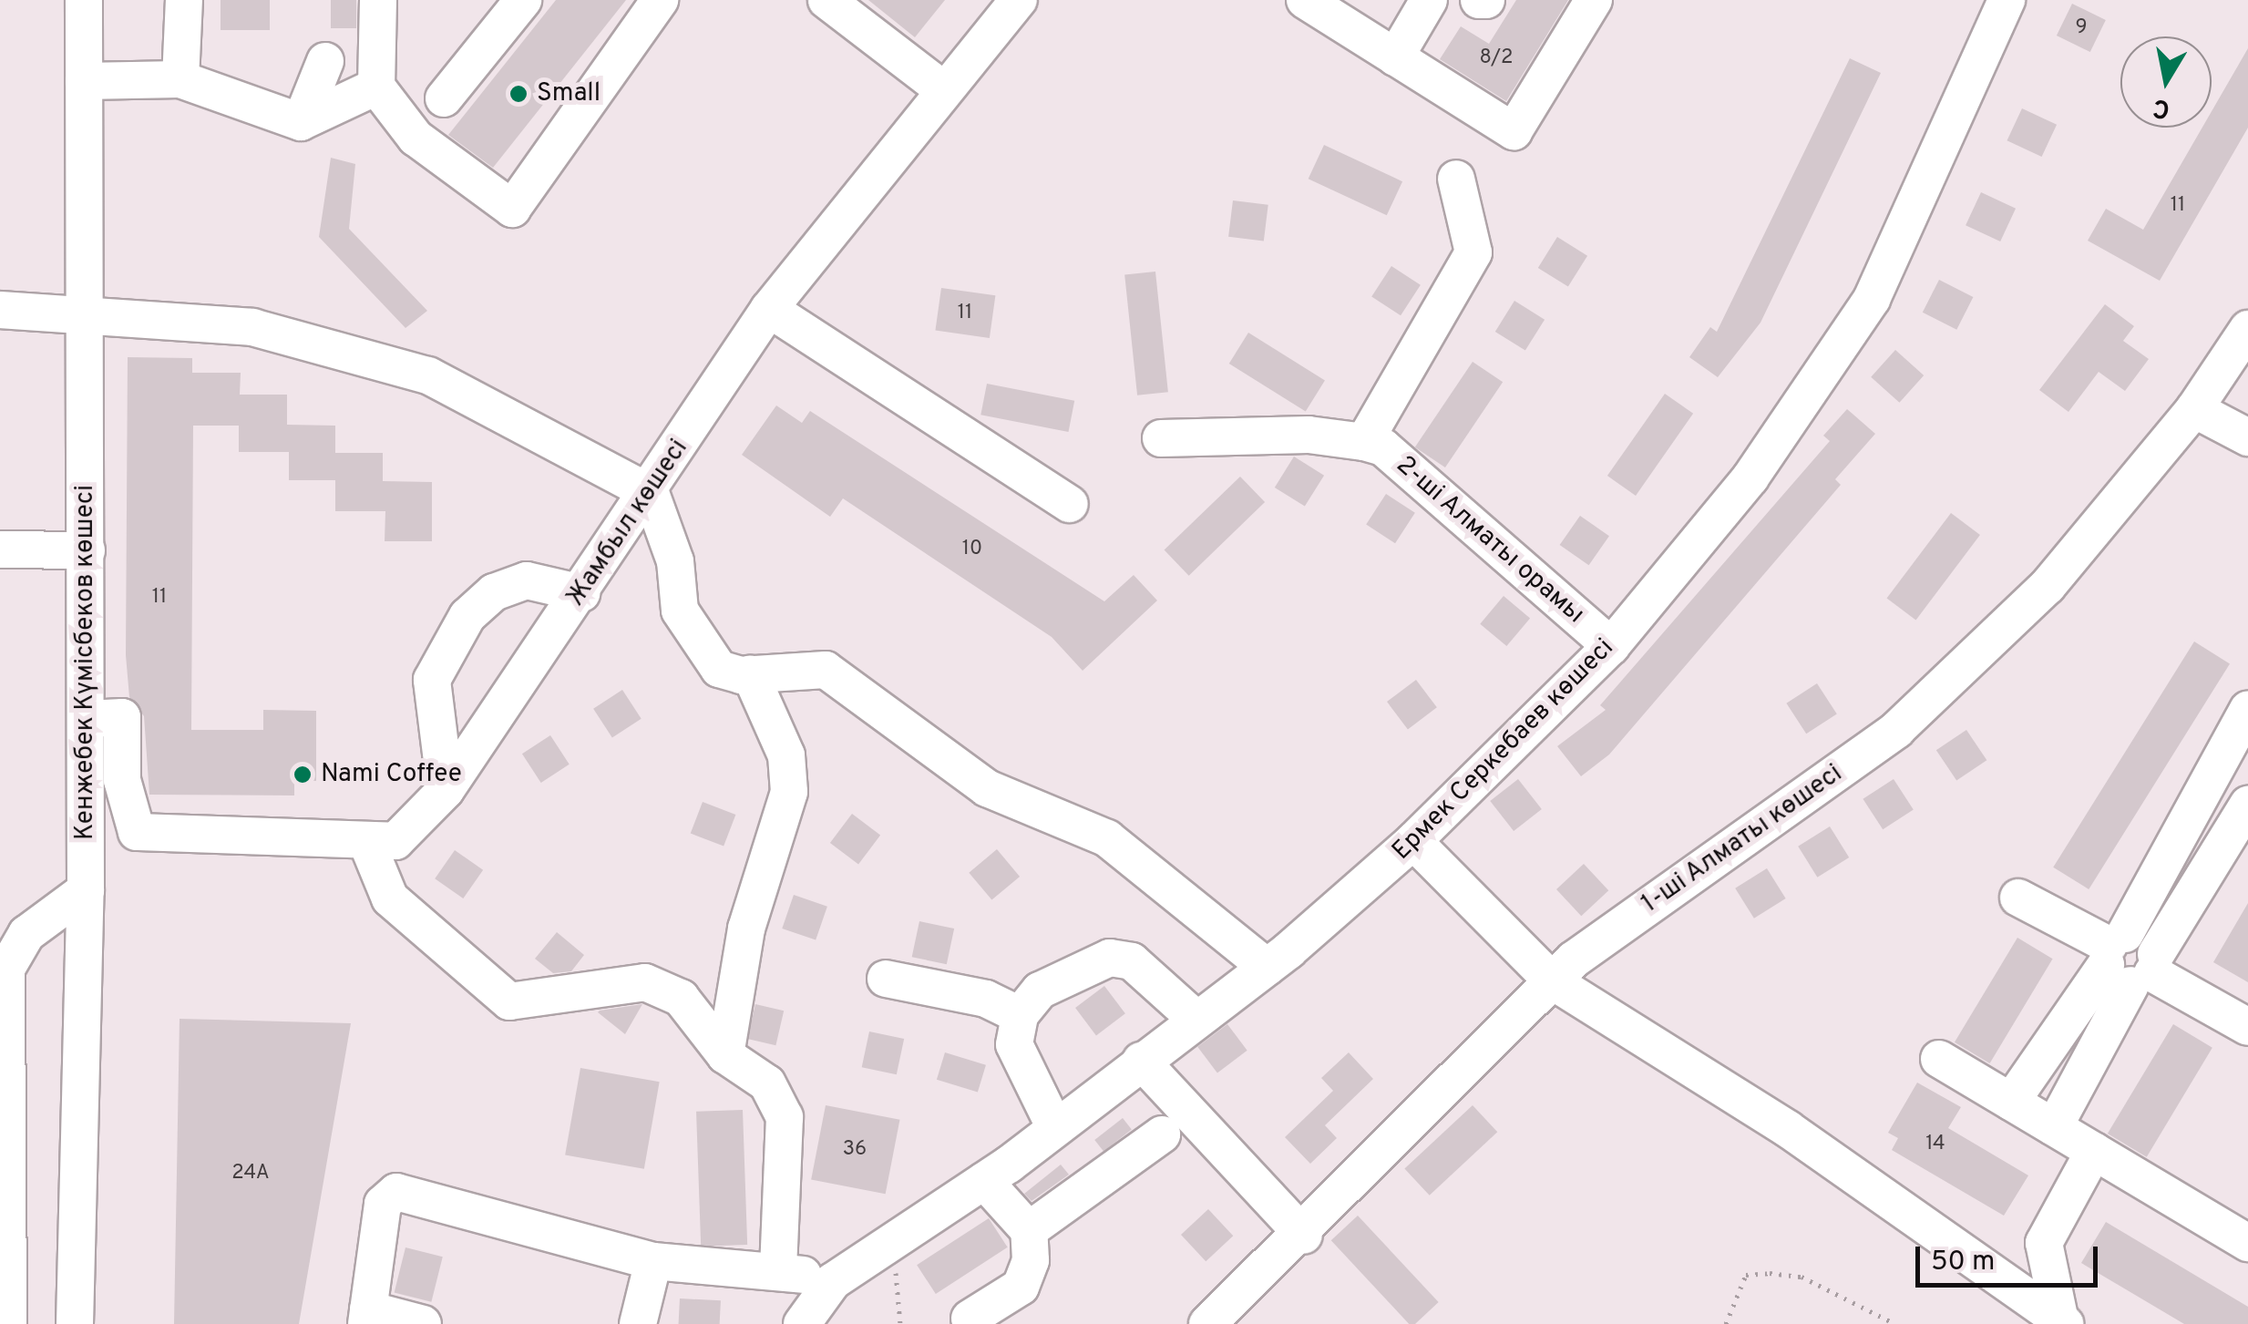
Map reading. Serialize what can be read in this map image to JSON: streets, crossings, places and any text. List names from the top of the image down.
{
  "streets": {
    "street": [
      "Жамбыл көшесі",
      "2-ші Алматы орамы",
      "Кенжебек Күмісбеков көшесі",
      "Ермек Серкебаев көшесі",
      "1-ші Алматы көшесі"
    ]
  },
  "crossings": [
    ["Жамбыл көшесі", "Кенжебек Күмісбеков көшесі"],
    ["2-ші Алматы орамы", "Ермек Серкебаев көшесі"]
  ],
  "places": ["Small", "Nami Coffee"],
  "house_numbers": [
    "9",
    "8/2",
    "11",
    "11",
    "10",
    "11",
    "14",
    "36",
    "24А"
  ],
  "scale_bar": "50 m",
  "north": "bottom"
}
